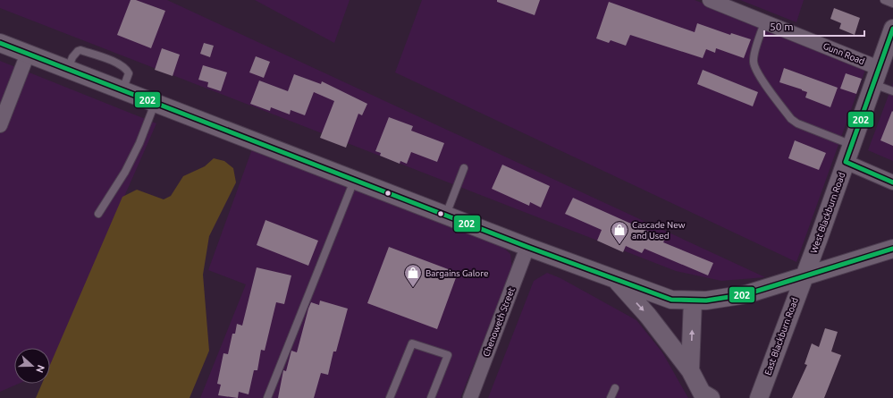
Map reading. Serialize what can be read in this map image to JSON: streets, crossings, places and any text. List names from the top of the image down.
{
  "streets": {
    "street": [
      "Gunn Road",
      "West Blackburn Road",
      "Chenoweth Street",
      "East Blackburn Road"
    ]
  },
  "crossings": [
    ["Gunn Road", "West Blackburn Road"],
    ["West Blackburn Road", "East Blackburn Road"]
  ],
  "places": {
    "shop": ["Cascade New and Used", "Bargains Galore"]
  },
  "lines": ["transit line 202"],
  "scale_bar": "50 m",
  "north": "right"
}
